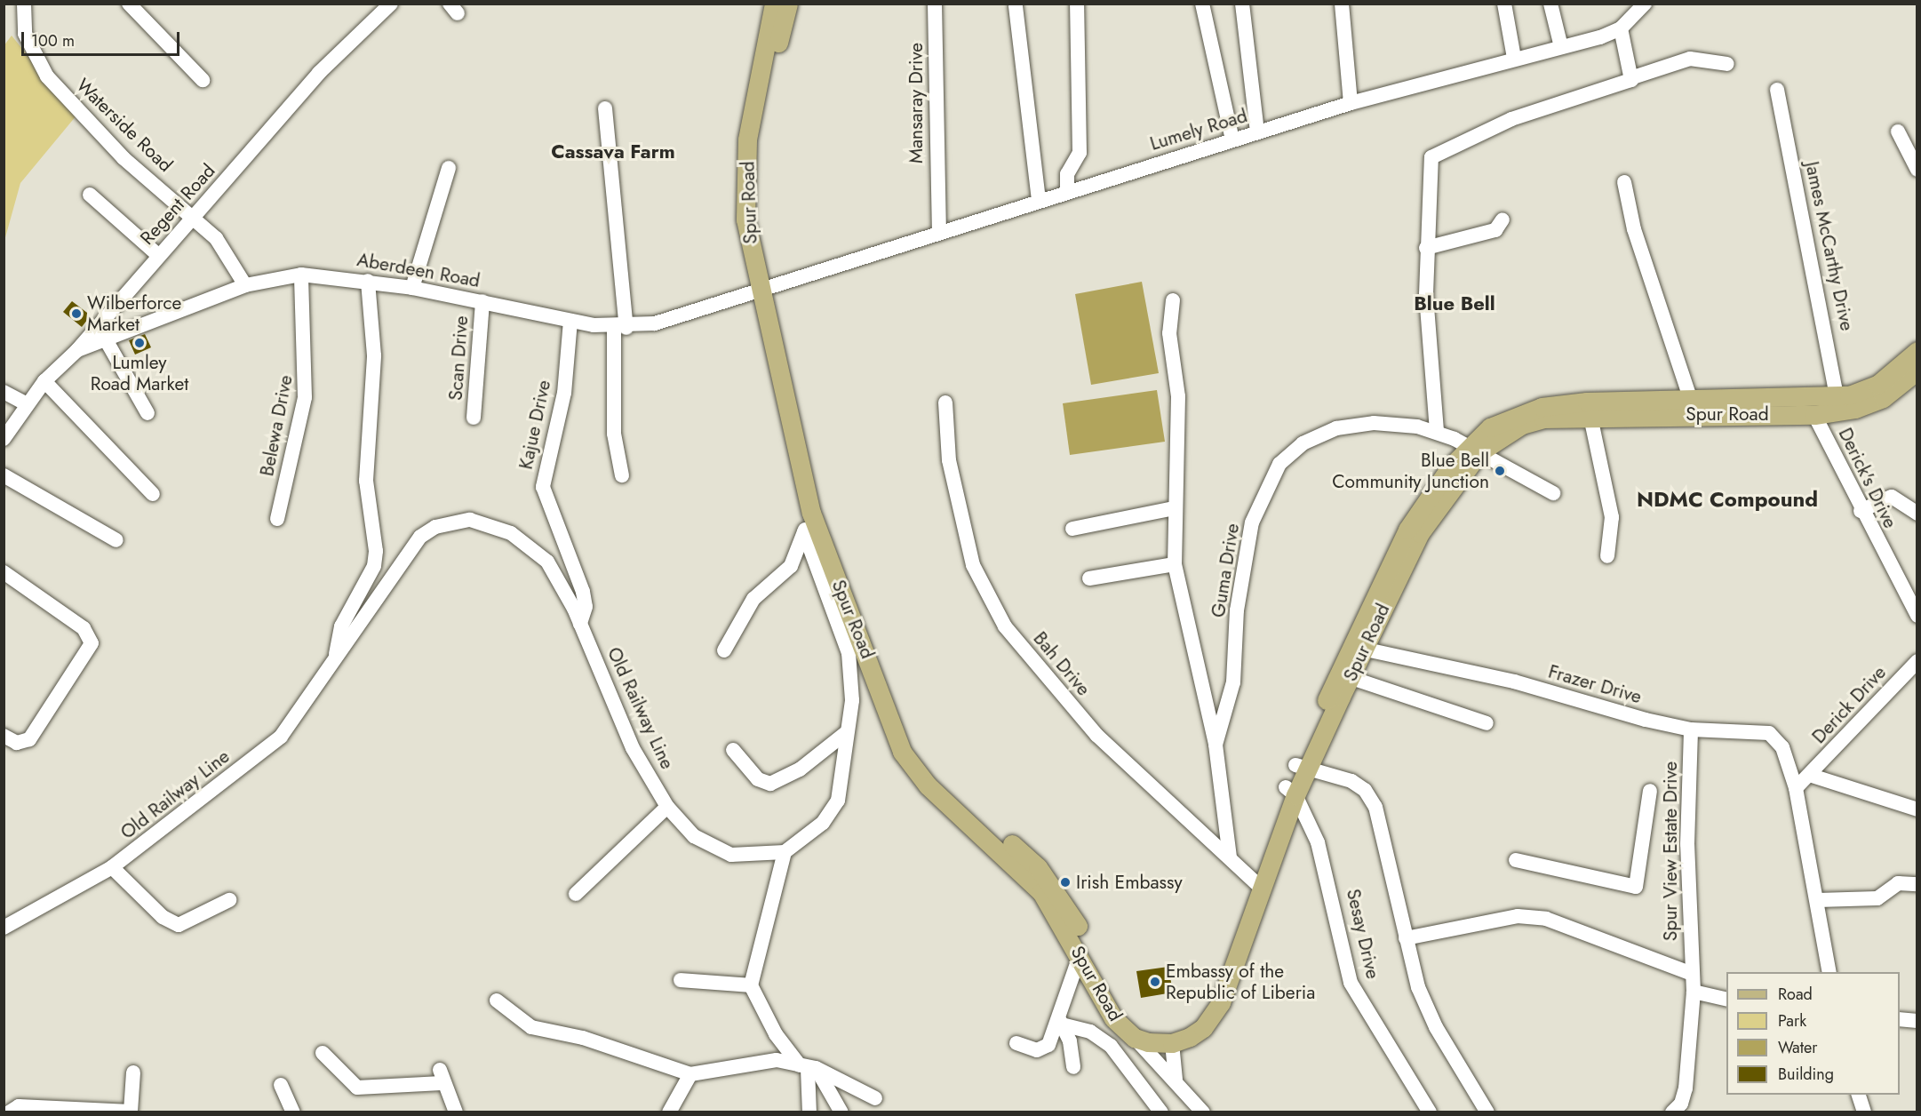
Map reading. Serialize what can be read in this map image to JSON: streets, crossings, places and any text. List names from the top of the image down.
{
  "streets": {
    "main road": ["Spur Road"],
    "street": [
      "Mansaray Drive",
      "Waterside Road",
      "Lumely Road",
      "Regent Road",
      "James McCarthy Drive",
      "Aberdeen Road",
      "Scan Drive",
      "Kajue Drive",
      "Belewa Drive",
      "Derick's Drive",
      "Guma Drive",
      "Bah Drive",
      "Frazer Drive",
      "Derick Drive",
      "Old Railway Line",
      "Spur View Estate Drive",
      "Sesay Drive"
    ]
  },
  "crossings": [
    ["Mansaray Drive", "Lumely Road"],
    ["Waterside Road", "Regent Road"],
    ["Waterside Road", "Aberdeen Road"],
    ["Lumely Road", "Spur Road"],
    ["Lumely Road", "Aberdeen Road"],
    ["Spur Road", "James McCarthy Drive"],
    ["Spur Road", "Aberdeen Road"],
    ["Spur Road", "Derick's Drive"],
    ["Spur Road", "Guma Drive"],
    ["Spur Road", "Bah Drive"],
    ["Spur Road", "Frazer Drive"],
    ["Spur Road", "Sesay Drive"],
    ["Regent Road", "Aberdeen Road"],
    ["Aberdeen Road", "Scan Drive"],
    ["Aberdeen Road", "Kajue Drive"],
    ["Aberdeen Road", "Belewa Drive"],
    ["Aberdeen Road", "Old Railway Line"],
    ["Kajue Drive", "Old Railway Line"],
    ["Frazer Drive", "Derick Drive"],
    ["Frazer Drive", "Spur View Estate Drive"]
  ],
  "districts": ["Cassava Farm", "Blue Bell", "NDMC Compound"],
  "places": [
    "Wilberforce Market",
    "Lumley Road Market",
    "Blue Bell Community Junction",
    "Irish Embassy",
    "Embassy of the Republic of Liberia"
  ],
  "legend": [
    "Road",
    "Park",
    "Water",
    "Building"
  ],
  "scale_bar": "100 m"
}
